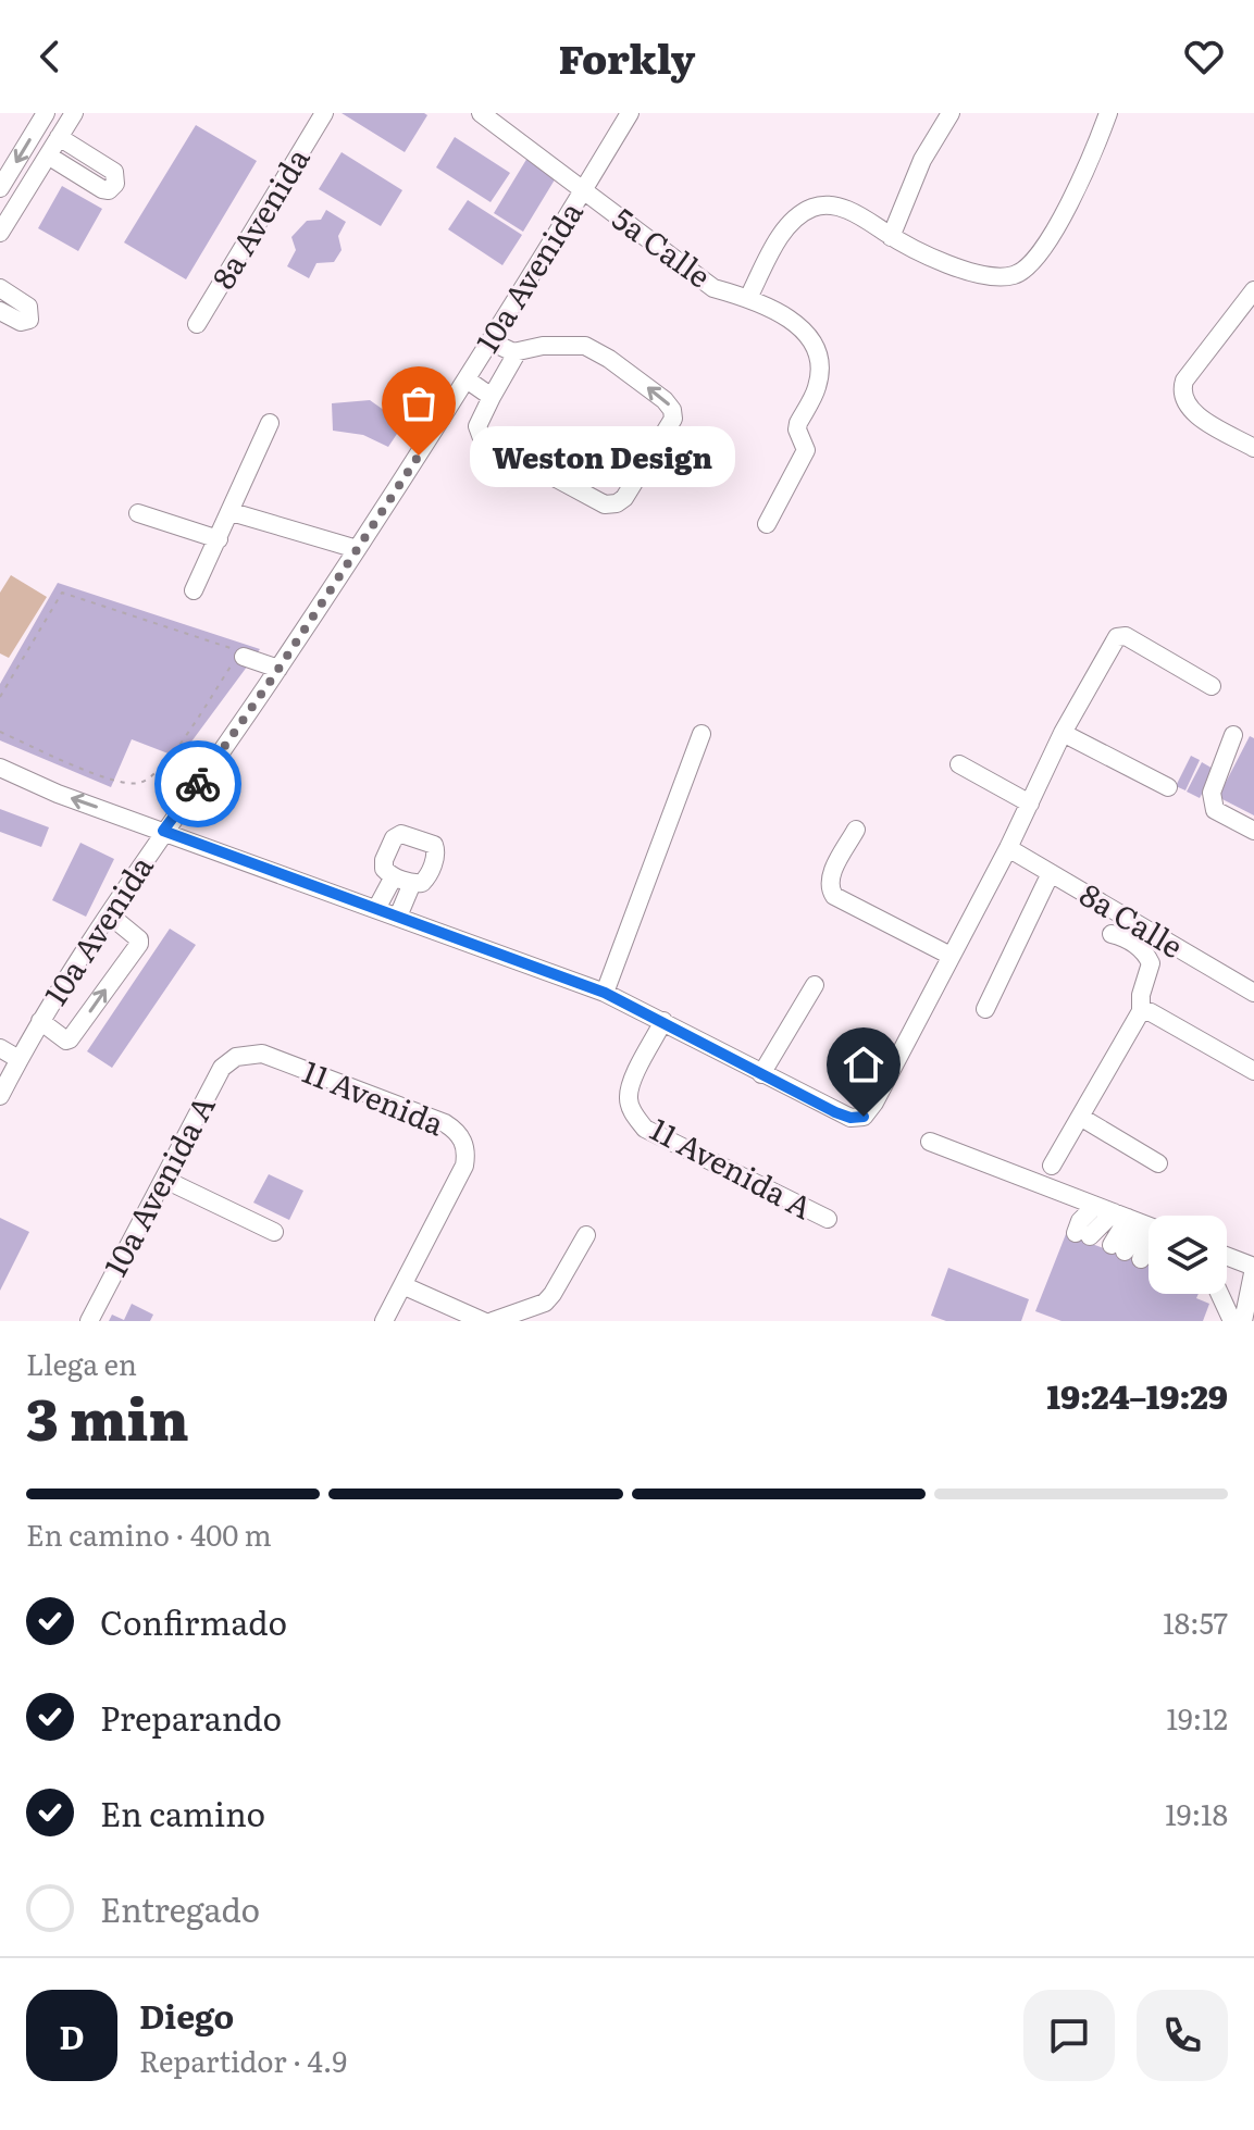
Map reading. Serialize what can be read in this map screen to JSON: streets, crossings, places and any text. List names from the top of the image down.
{
  "streets": {
    "street": [
      "8a Avenida",
      "5a Calle",
      "10a Avenida",
      "8a Calle",
      "11 Avenida",
      "11 Avenida A",
      "10a Avenida A"
    ]
  },
  "crossings": [
    ["5a Calle", "10a Avenida"],
    ["11 Avenida", "10a Avenida A"]
  ],
  "places": ["Weston Design"],
  "page": {
    "header": "Forkly",
    "bubble": "Weston Design",
    "heading": ["3 min", "Llega en", "19:24–19:29"],
    "panel": ["Diego", "Repartidor · 4.9"],
    "bar": "En camino · 400 m",
    "list": [
      ["Confirmado", "18:57"],
      ["Preparando", "19:12"],
      ["En camino", "19:18"],
      "Entregado"
    ],
    "round": "D"
  }
}
